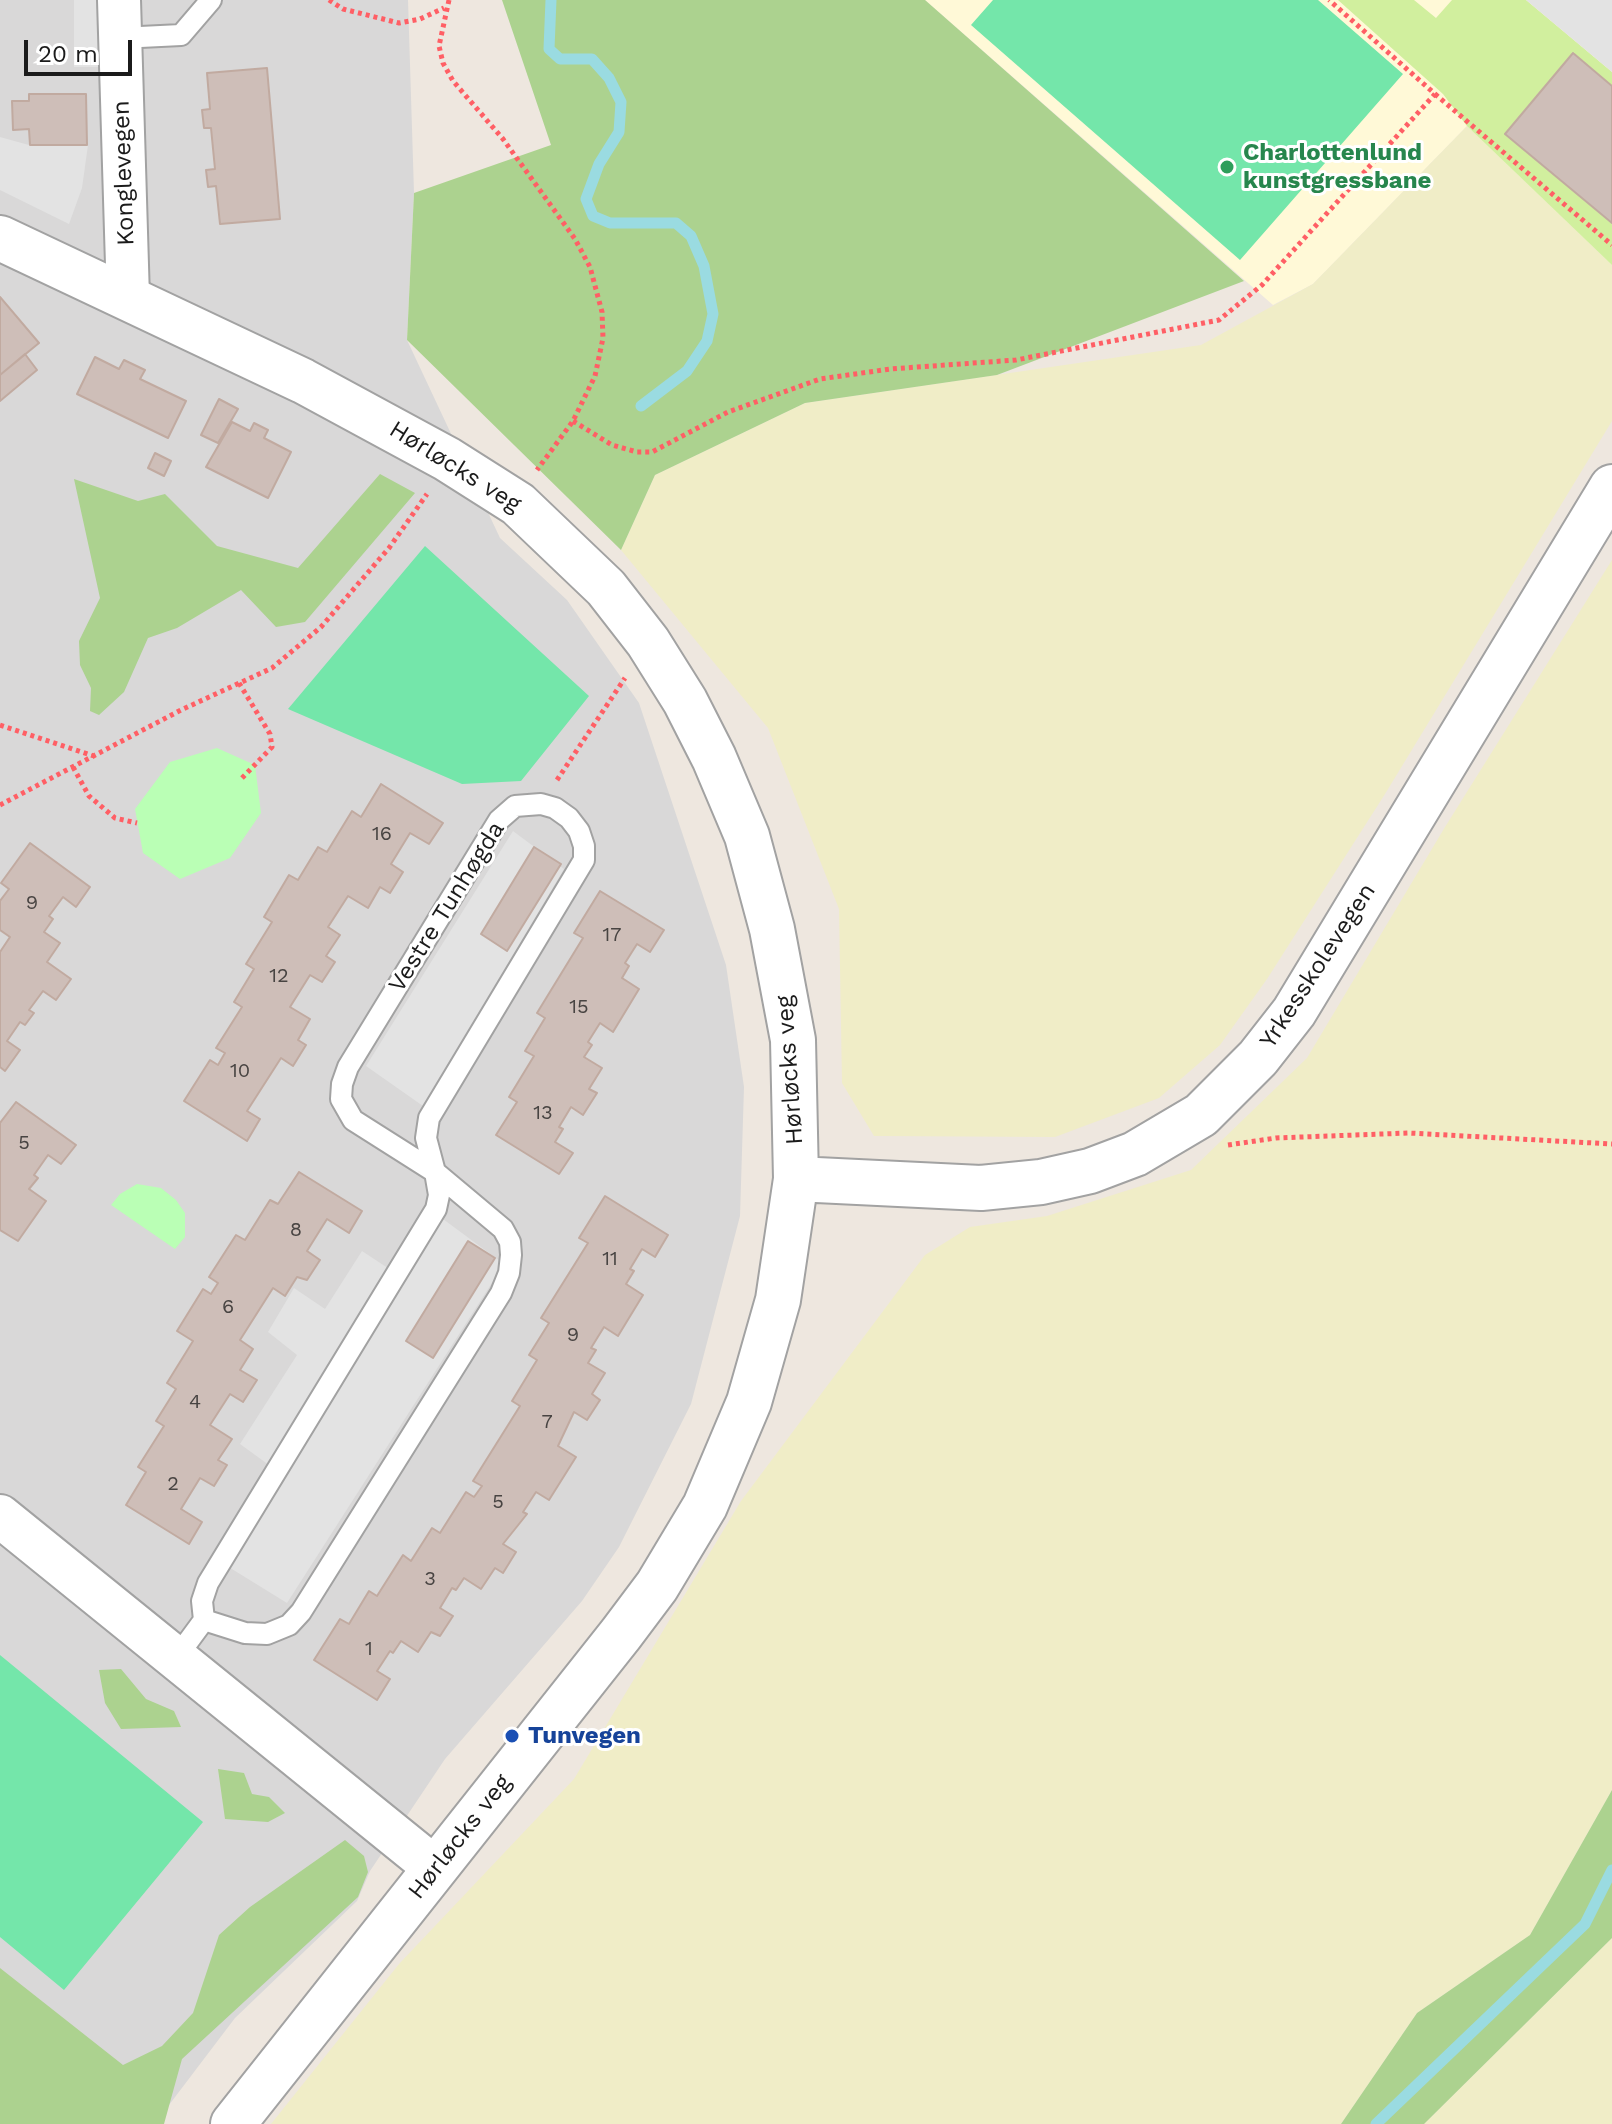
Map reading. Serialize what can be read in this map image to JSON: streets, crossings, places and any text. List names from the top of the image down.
{
  "streets": {
    "street": ["Konglevegen", "Hørløcks veg", "Yrkesskolevegen"],
    "lane": ["Vestre Tunhøgda"]
  },
  "crossings": [
    ["Konglevegen", "Hørløcks veg"],
    ["Hørløcks veg", "Yrkesskolevegen"]
  ],
  "places": ["Charlottenlund kunstgressbane", "Tunvegen"],
  "house_numbers": [
    "16",
    "9",
    "17",
    "12",
    "15",
    "10",
    "13",
    "5",
    "8",
    "11",
    "6",
    "9",
    "4",
    "7",
    "2",
    "5",
    "3",
    "1"
  ],
  "scale_bar": "20 m"
}
